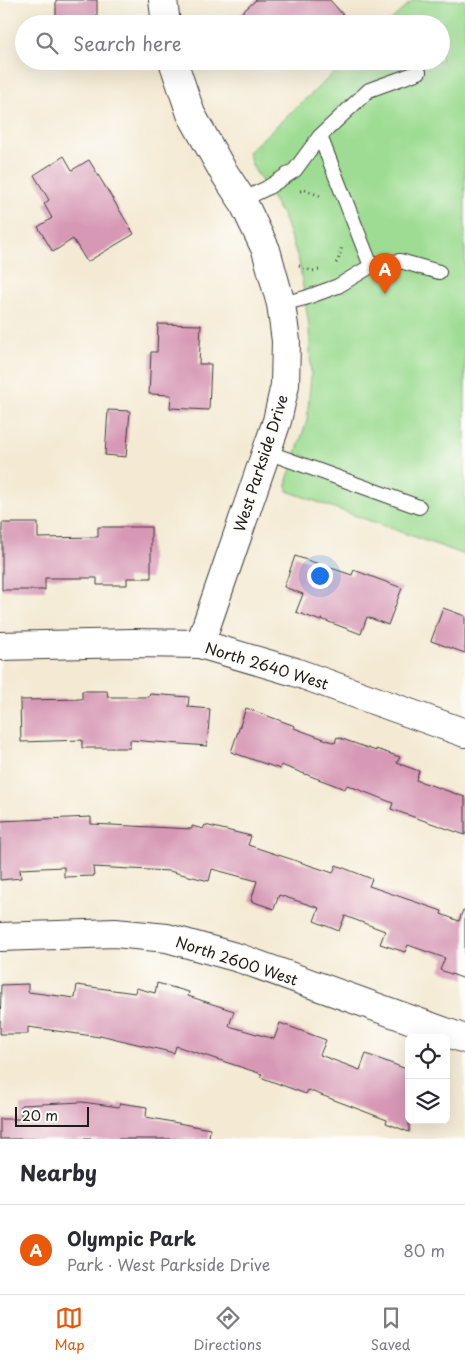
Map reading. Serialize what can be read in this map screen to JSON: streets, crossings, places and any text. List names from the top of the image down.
{
  "streets": {
    "street": ["West Parkside Drive", "North 2640 West", "North 2600 West"]
  },
  "crossings": [
    ["West Parkside Drive", "North 2640 West"]
  ],
  "scale_bar": "20 m",
  "page": {
    "search": "Search here",
    "pins": "A",
    "scale": "20 m",
    "heading": "Nearby",
    "list": [
      {
        "mark": "A",
        "name": "Olympic Park",
        "note": "Park · West Parkside Drive",
        "value": "80 m"
      }
    ],
    "nav": ["Map", "Directions", "Saved"]
  }
}
